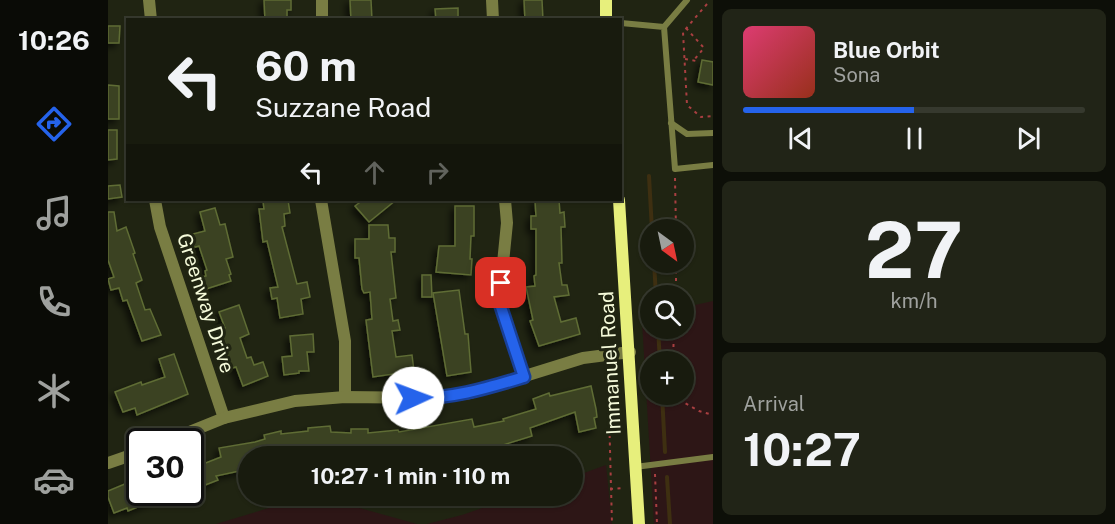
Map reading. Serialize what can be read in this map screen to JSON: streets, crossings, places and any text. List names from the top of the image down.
{
  "streets": {
    "street": ["Greenway Drive", "Immanuel Road"]
  },
  "north": "bottom right",
  "page": {
    "tabs": "10:26",
    "turn": ["60 m", "Suzzane Road"],
    "song": ["Blue Orbit", "Sona"],
    "tile": [
      ["27", "km/h"],
      ["Arrival", "10:27"]
    ],
    "map_buttons": "+",
    "limit": "30",
    "trip": "10:27 · 1 min · 110 m"
  }
}
